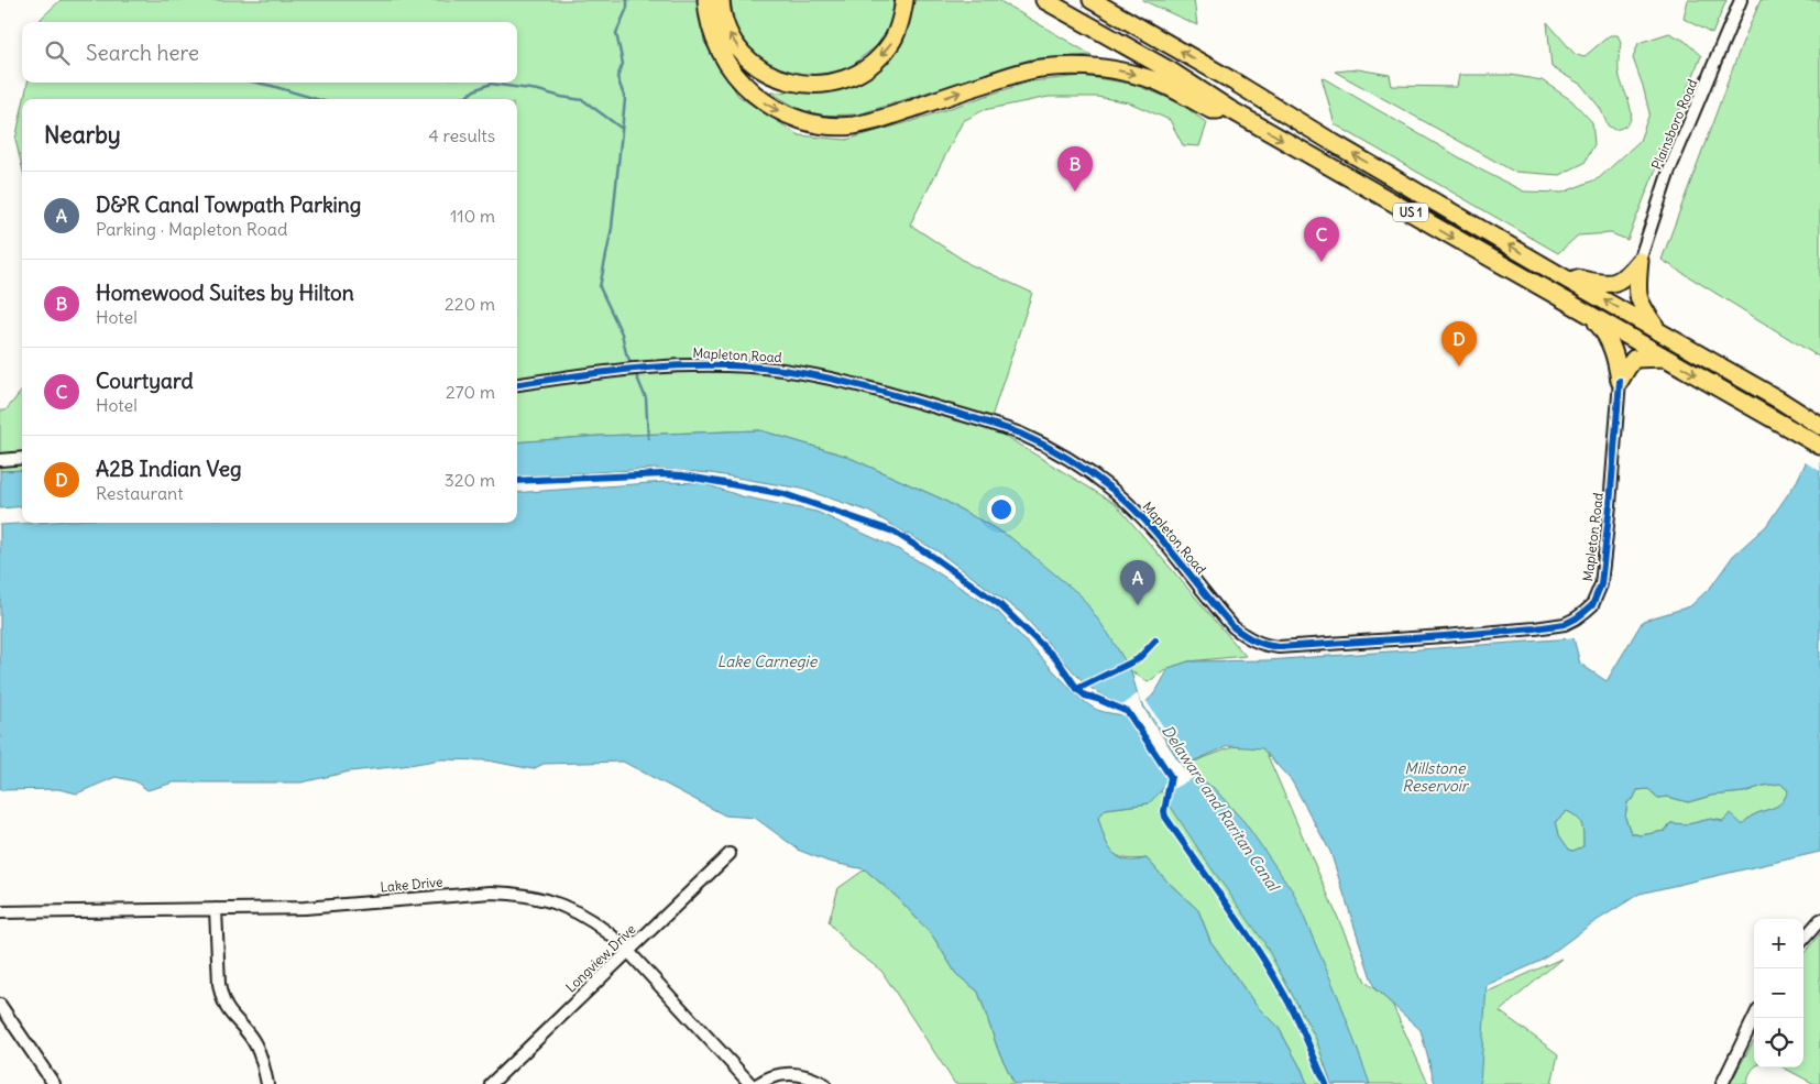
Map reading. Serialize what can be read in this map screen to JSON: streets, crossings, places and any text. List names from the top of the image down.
{
  "streets": {
    "highway": ["US 1"],
    "street": [
      "Plainsboro Road",
      "Mapleton Road",
      "Lake Drive",
      "Longview Drive"
    ]
  },
  "crossings": [
    ["Lake Drive", "Longview Drive"]
  ],
  "water": ["Lake Carnegie", "Millstone Reservoir", "Delaware and Raritan Canal"],
  "page": {
    "search": "Search here",
    "heading": ["Nearby", "4 results"],
    "pins": [
      "B",
      "C",
      "D",
      "A"
    ],
    "list": [
      {
        "mark": "A",
        "name": "D&R Canal Towpath Parking",
        "note": "Parking · Mapleton Road",
        "value": "110 m"
      },
      {
        "mark": "B",
        "name": "Homewood Suites by Hilton",
        "note": "Hotel",
        "value": "220 m"
      },
      {
        "mark": "C",
        "name": "Courtyard",
        "note": "Hotel",
        "value": "270 m"
      },
      {
        "mark": "D",
        "name": "A2B Indian Veg",
        "note": "Restaurant",
        "value": "320 m"
      }
    ],
    "map_buttons": ["+", "−"]
  }
}
